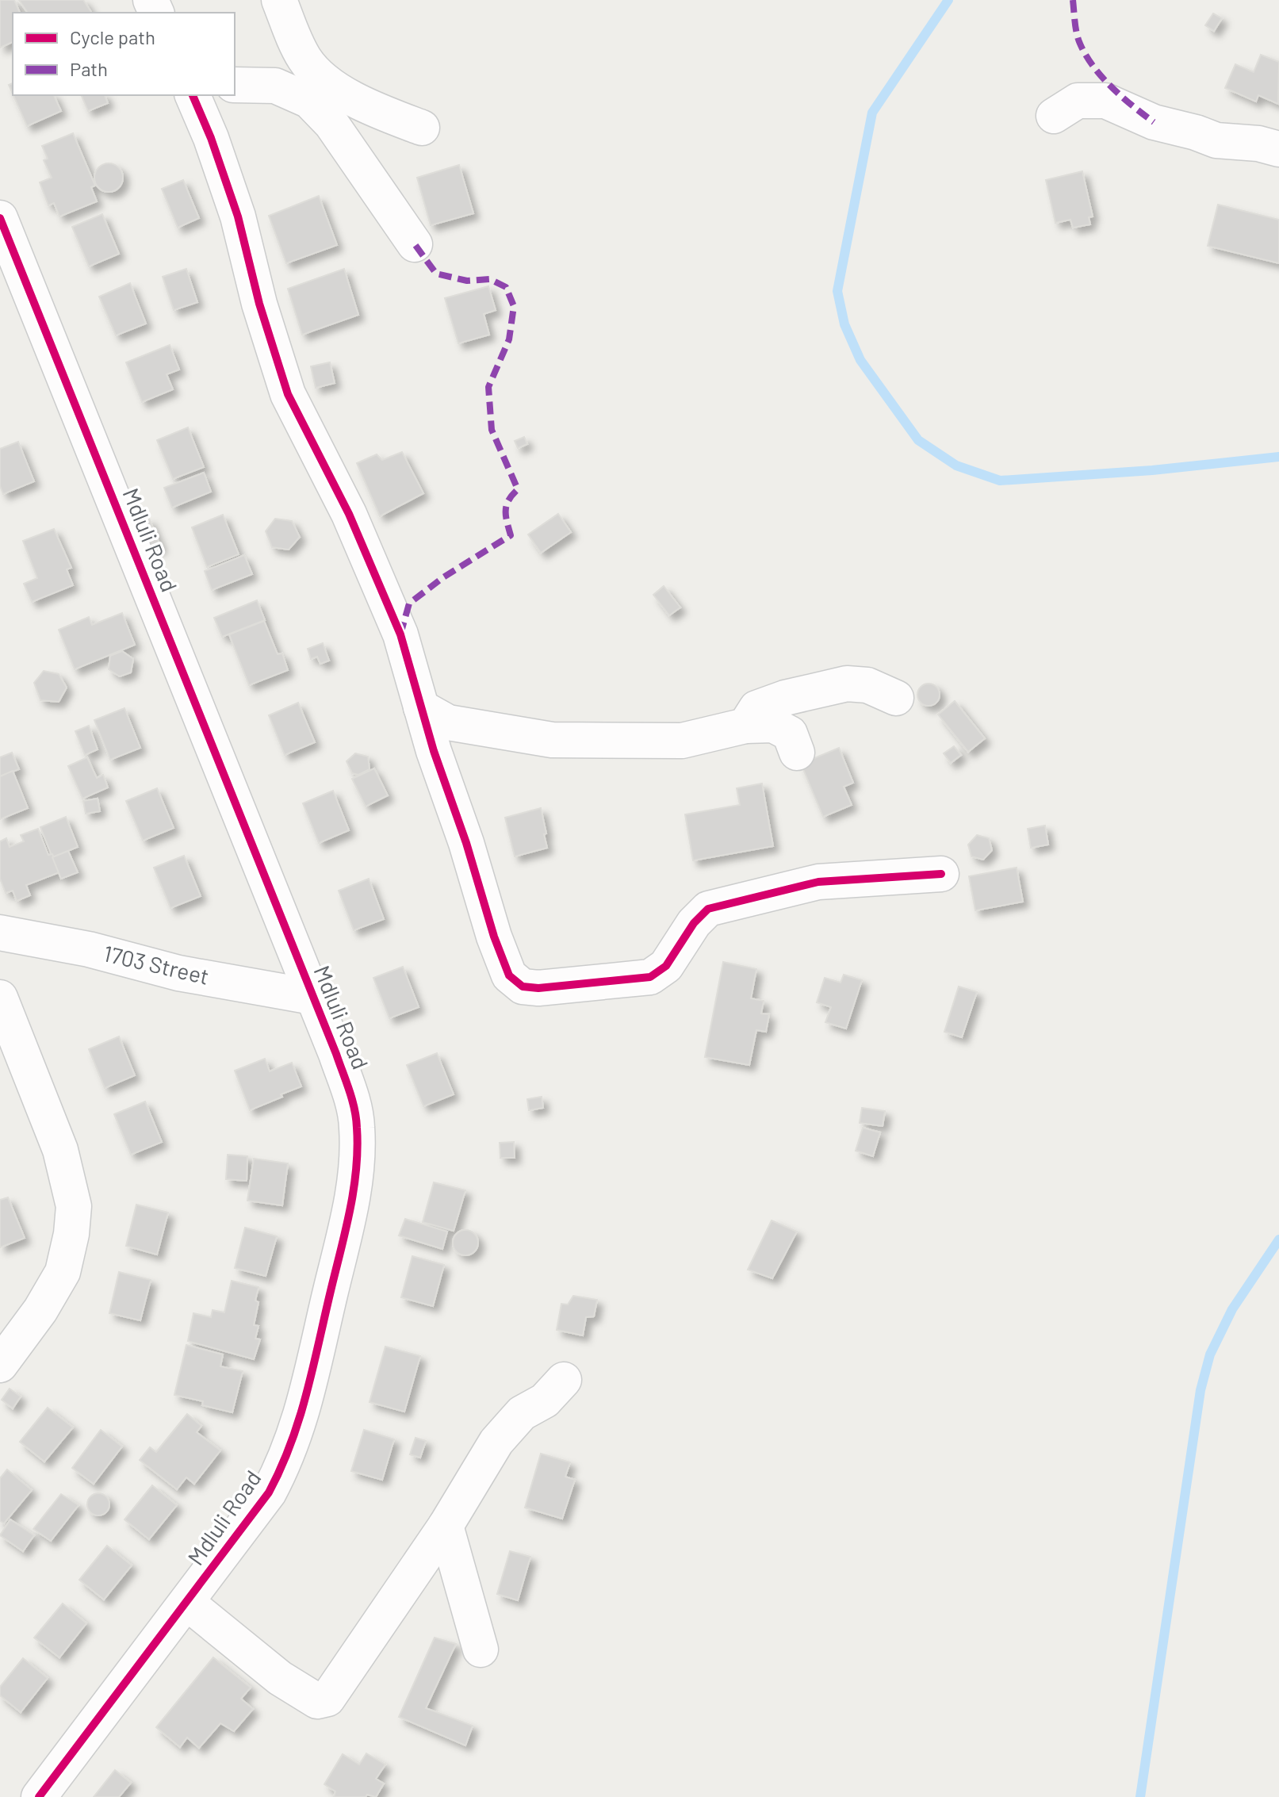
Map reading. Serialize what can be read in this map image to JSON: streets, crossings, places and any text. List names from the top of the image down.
{
  "streets": {
    "street": ["Mdluli Road", "1703 Street"]
  },
  "crossings": [
    ["Mdluli Road", "1703 Street"]
  ],
  "legend": ["Cycle path", "Path"]
}
